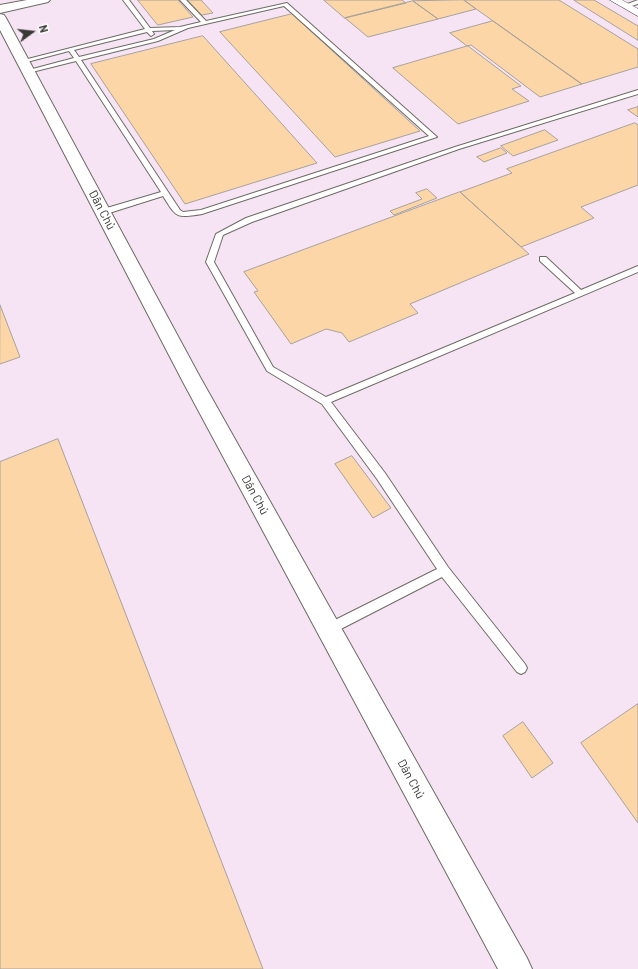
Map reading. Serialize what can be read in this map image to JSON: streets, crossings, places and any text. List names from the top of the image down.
{
  "streets": {
    "main road": ["Dân Chủ"]
  },
  "north": "right"
}
